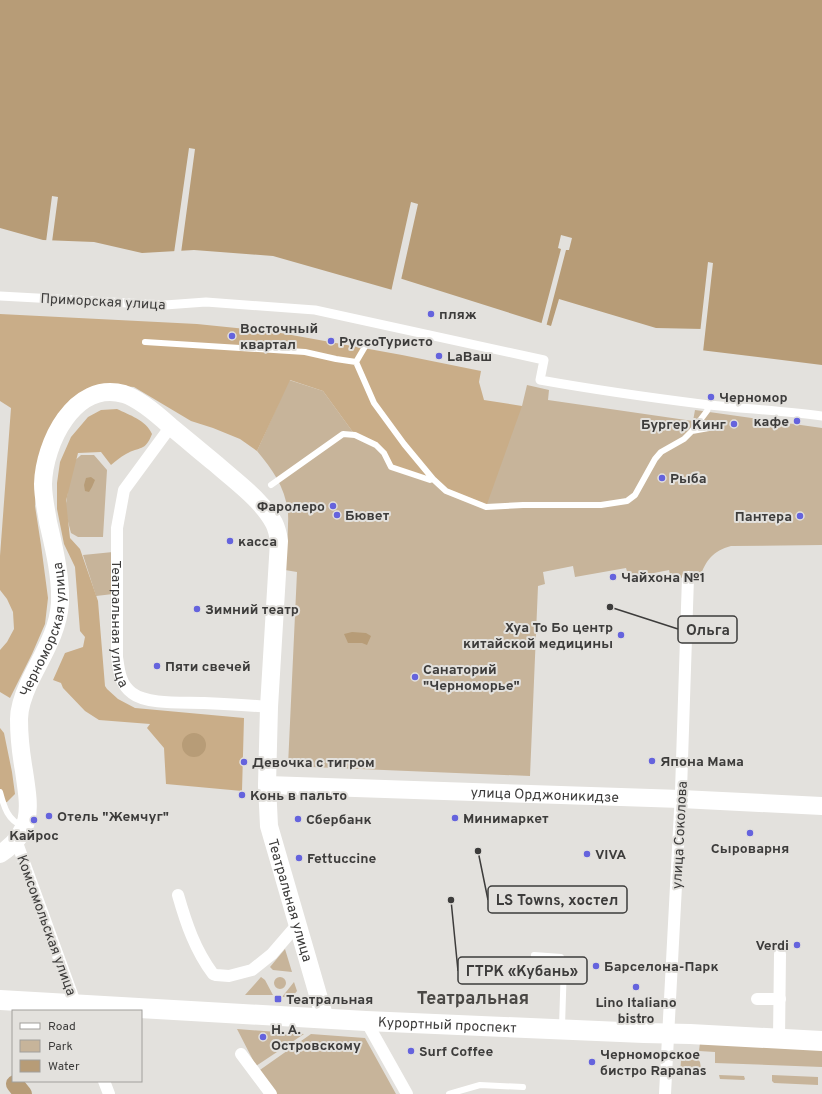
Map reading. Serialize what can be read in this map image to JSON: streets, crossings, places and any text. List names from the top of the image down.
{
  "streets": {
    "main road": [
      "Театральная улица",
      "Черноморская улица",
      "улица Орджоникидзе",
      "Курортный проспект"
    ],
    "street": ["Приморская улица", "улица Соколова", "Комсомольская улица"]
  },
  "crossings": [
    ["Театральная улица", "Черноморская улица"],
    ["Театральная улица", "улица Орджоникидзе"],
    ["Театральная улица", "Курортный проспект"],
    ["Черноморская улица", "Комсомольская улица"],
    ["улица Орджоникидзе", "улица Соколова"],
    ["улица Соколова", "Курортный проспект"]
  ],
  "districts": ["Театральная"],
  "places": {
    "other": [
      "пляж",
      "Восточный квартал",
      "РуссоТуристо",
      "LaВаш",
      "Черномор",
      "кафе",
      "Бургер Кинг",
      "Рыба",
      "Фаролеро",
      "Бювет",
      "Пантера",
      "касса",
      "Чайхона №1",
      "Ольга",
      "Зимний театр",
      "Хуа То Бо центр китайской медицины",
      "Пяти свечей",
      "Санаторий \"Черноморье\"",
      "Япона Мама",
      "Девочка с тигром",
      "Конь в пальто",
      "Отель \"Жемчуг\"",
      "Минимаркет",
      "Сбербанк",
      "Кайрос",
      "Сыроварня",
      "LS Towns, хостел",
      "VIVA",
      "Fettuccine",
      "ГТРК «Кубань»",
      "Verdi",
      "Барселона-Парк",
      "Lino Italiano bistro",
      "Н. А. Островскому",
      "Surf Coffee",
      "Черноморское бистро Rapanas"
    ],
    "transit": ["Театральная"]
  },
  "legend": ["Road", "Park", "Water"]
}
